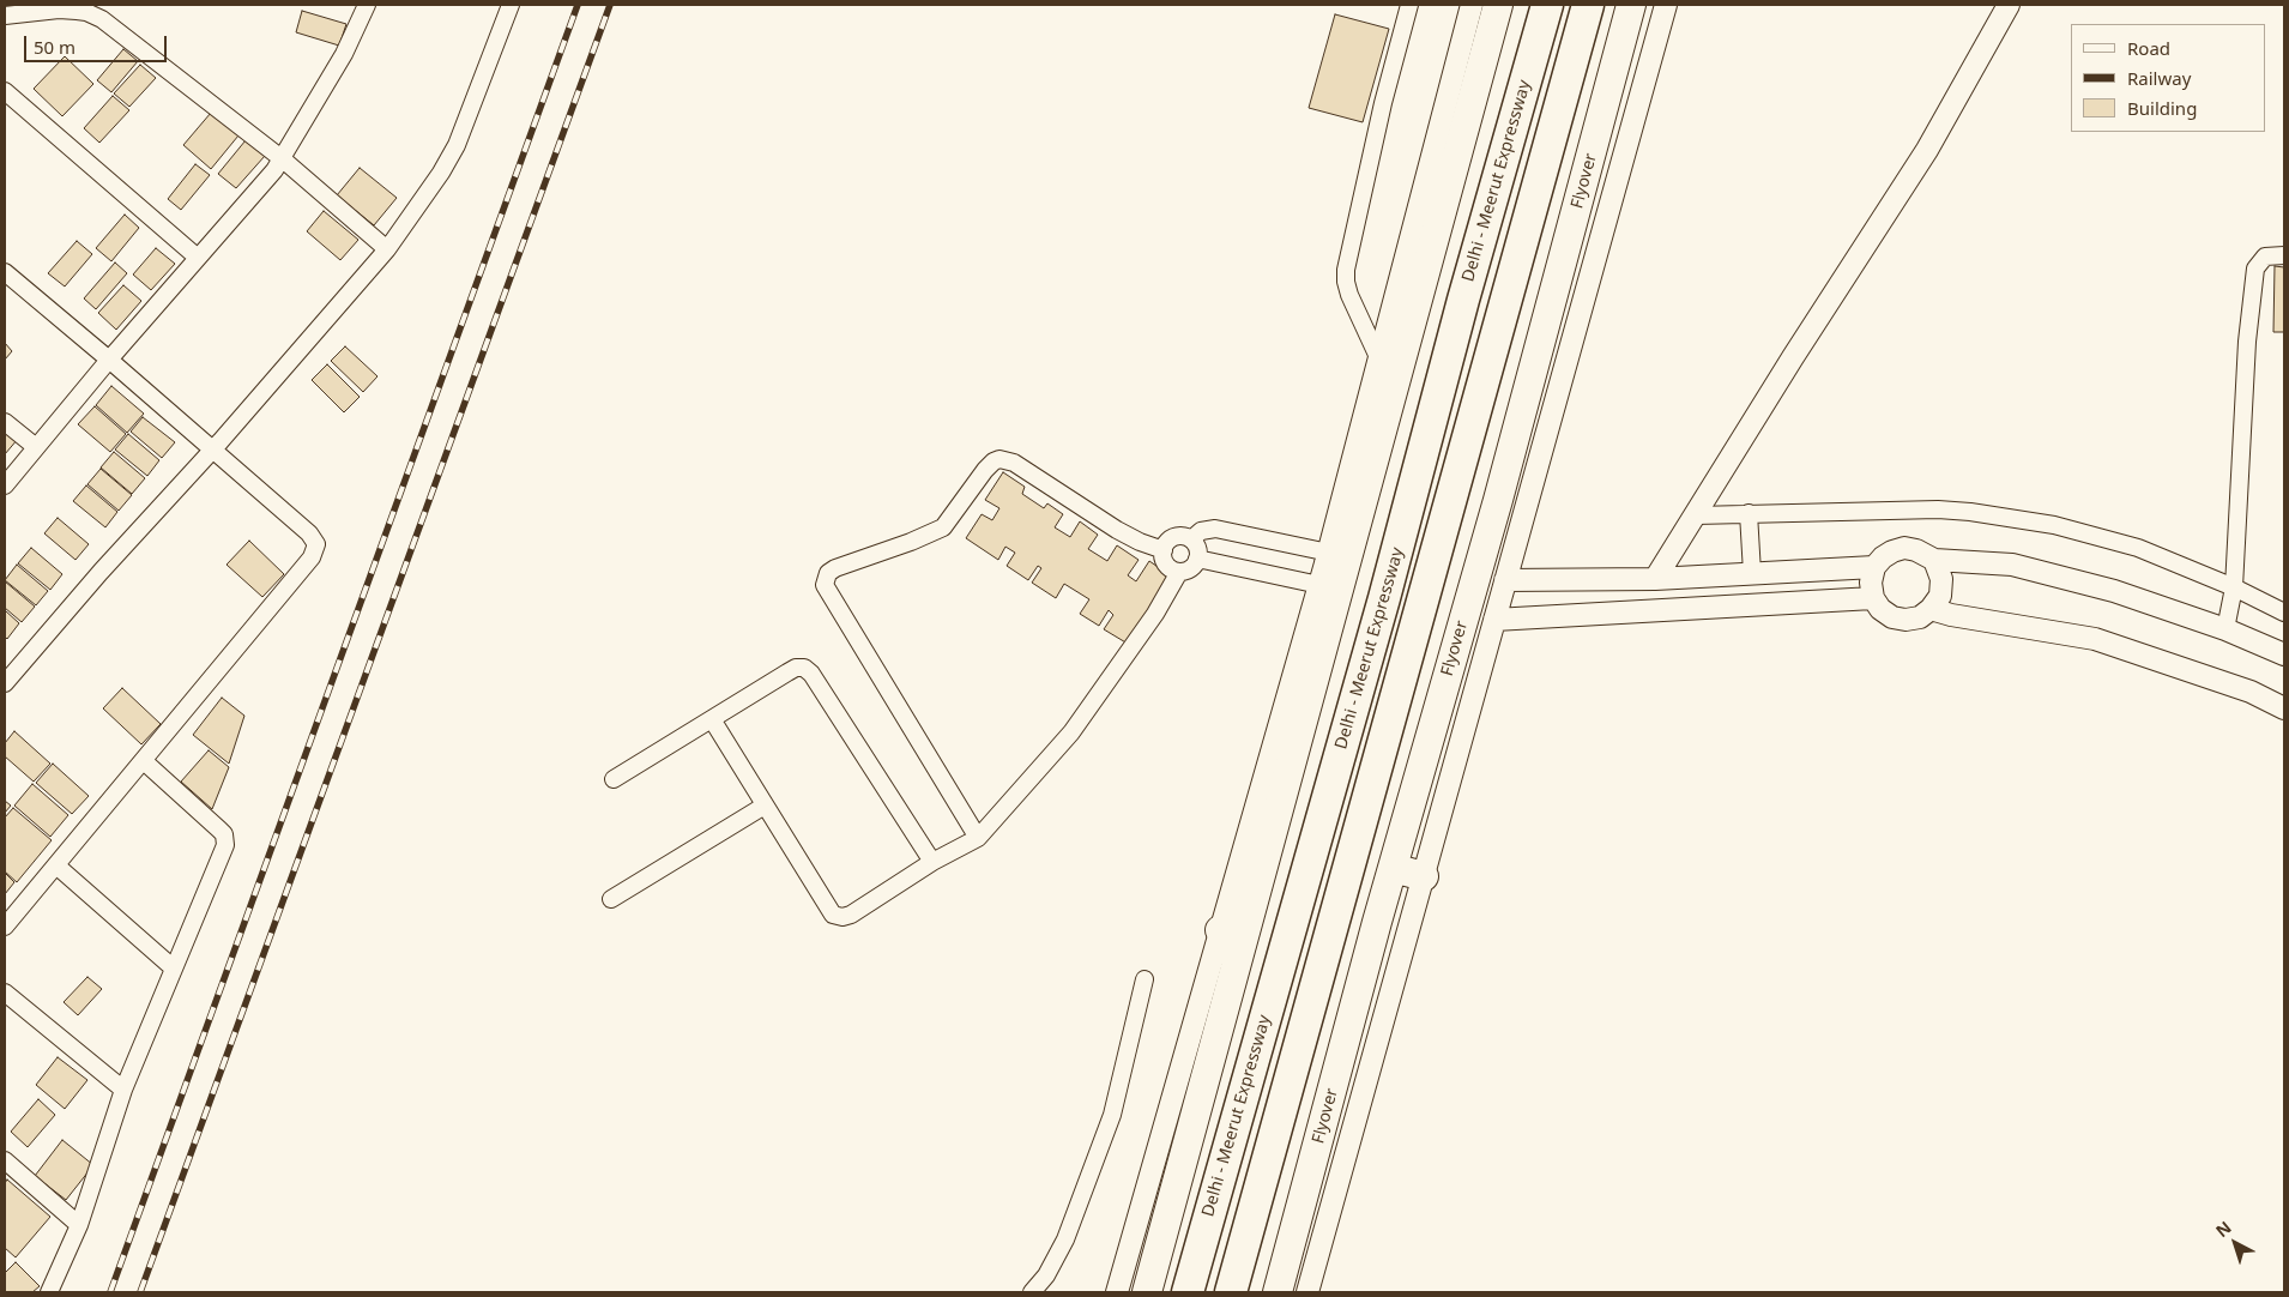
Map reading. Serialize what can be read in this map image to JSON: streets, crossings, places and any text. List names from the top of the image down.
{
  "streets": {
    "highway": ["Delhi - Meerut Expressway", "Flyover"]
  },
  "legend": ["Road", "Railway", "Building"],
  "scale_bar": "50 m",
  "north": "top left"
}
